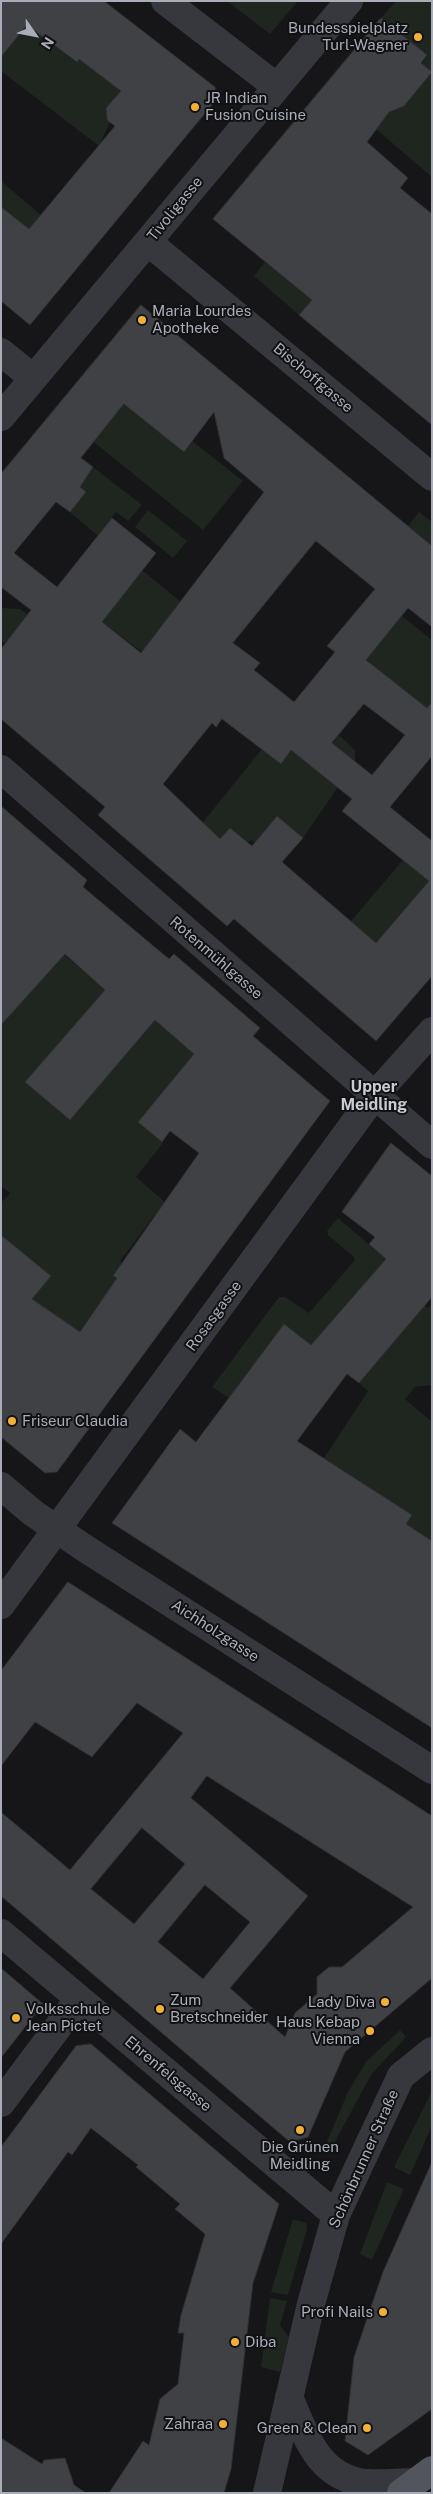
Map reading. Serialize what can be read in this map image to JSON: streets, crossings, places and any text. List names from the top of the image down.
{
  "streets": {
    "street": [
      "Tivoligasse",
      "Bischoffgasse",
      "Rotenmühlgasse",
      "Rosasgasse",
      "Aichholzgasse",
      "Ehrenfelsgasse",
      "Schönbrunner Straße"
    ]
  },
  "crossings": [
    ["Tivoligasse", "Bischoffgasse"],
    ["Rotenmühlgasse", "Rosasgasse"],
    ["Rosasgasse", "Aichholzgasse"],
    ["Ehrenfelsgasse", "Schönbrunner Straße"]
  ],
  "districts": ["Upper Meidling"],
  "places": [
    "Bundesspielplatz Turl-Wagner",
    "JR Indian Fusion Cuisine",
    "Maria Lourdes Apotheke",
    "Friseur Claudia",
    "Lady Diva",
    "Zum Bretschneider",
    "Volksschule Jean Pictet",
    "Haus Kebap Vienna",
    "Die Grünen Meidling",
    "Profi Nails",
    "Diba",
    "Zahraa",
    "Green & Clean"
  ],
  "north": "bottom right"
}
